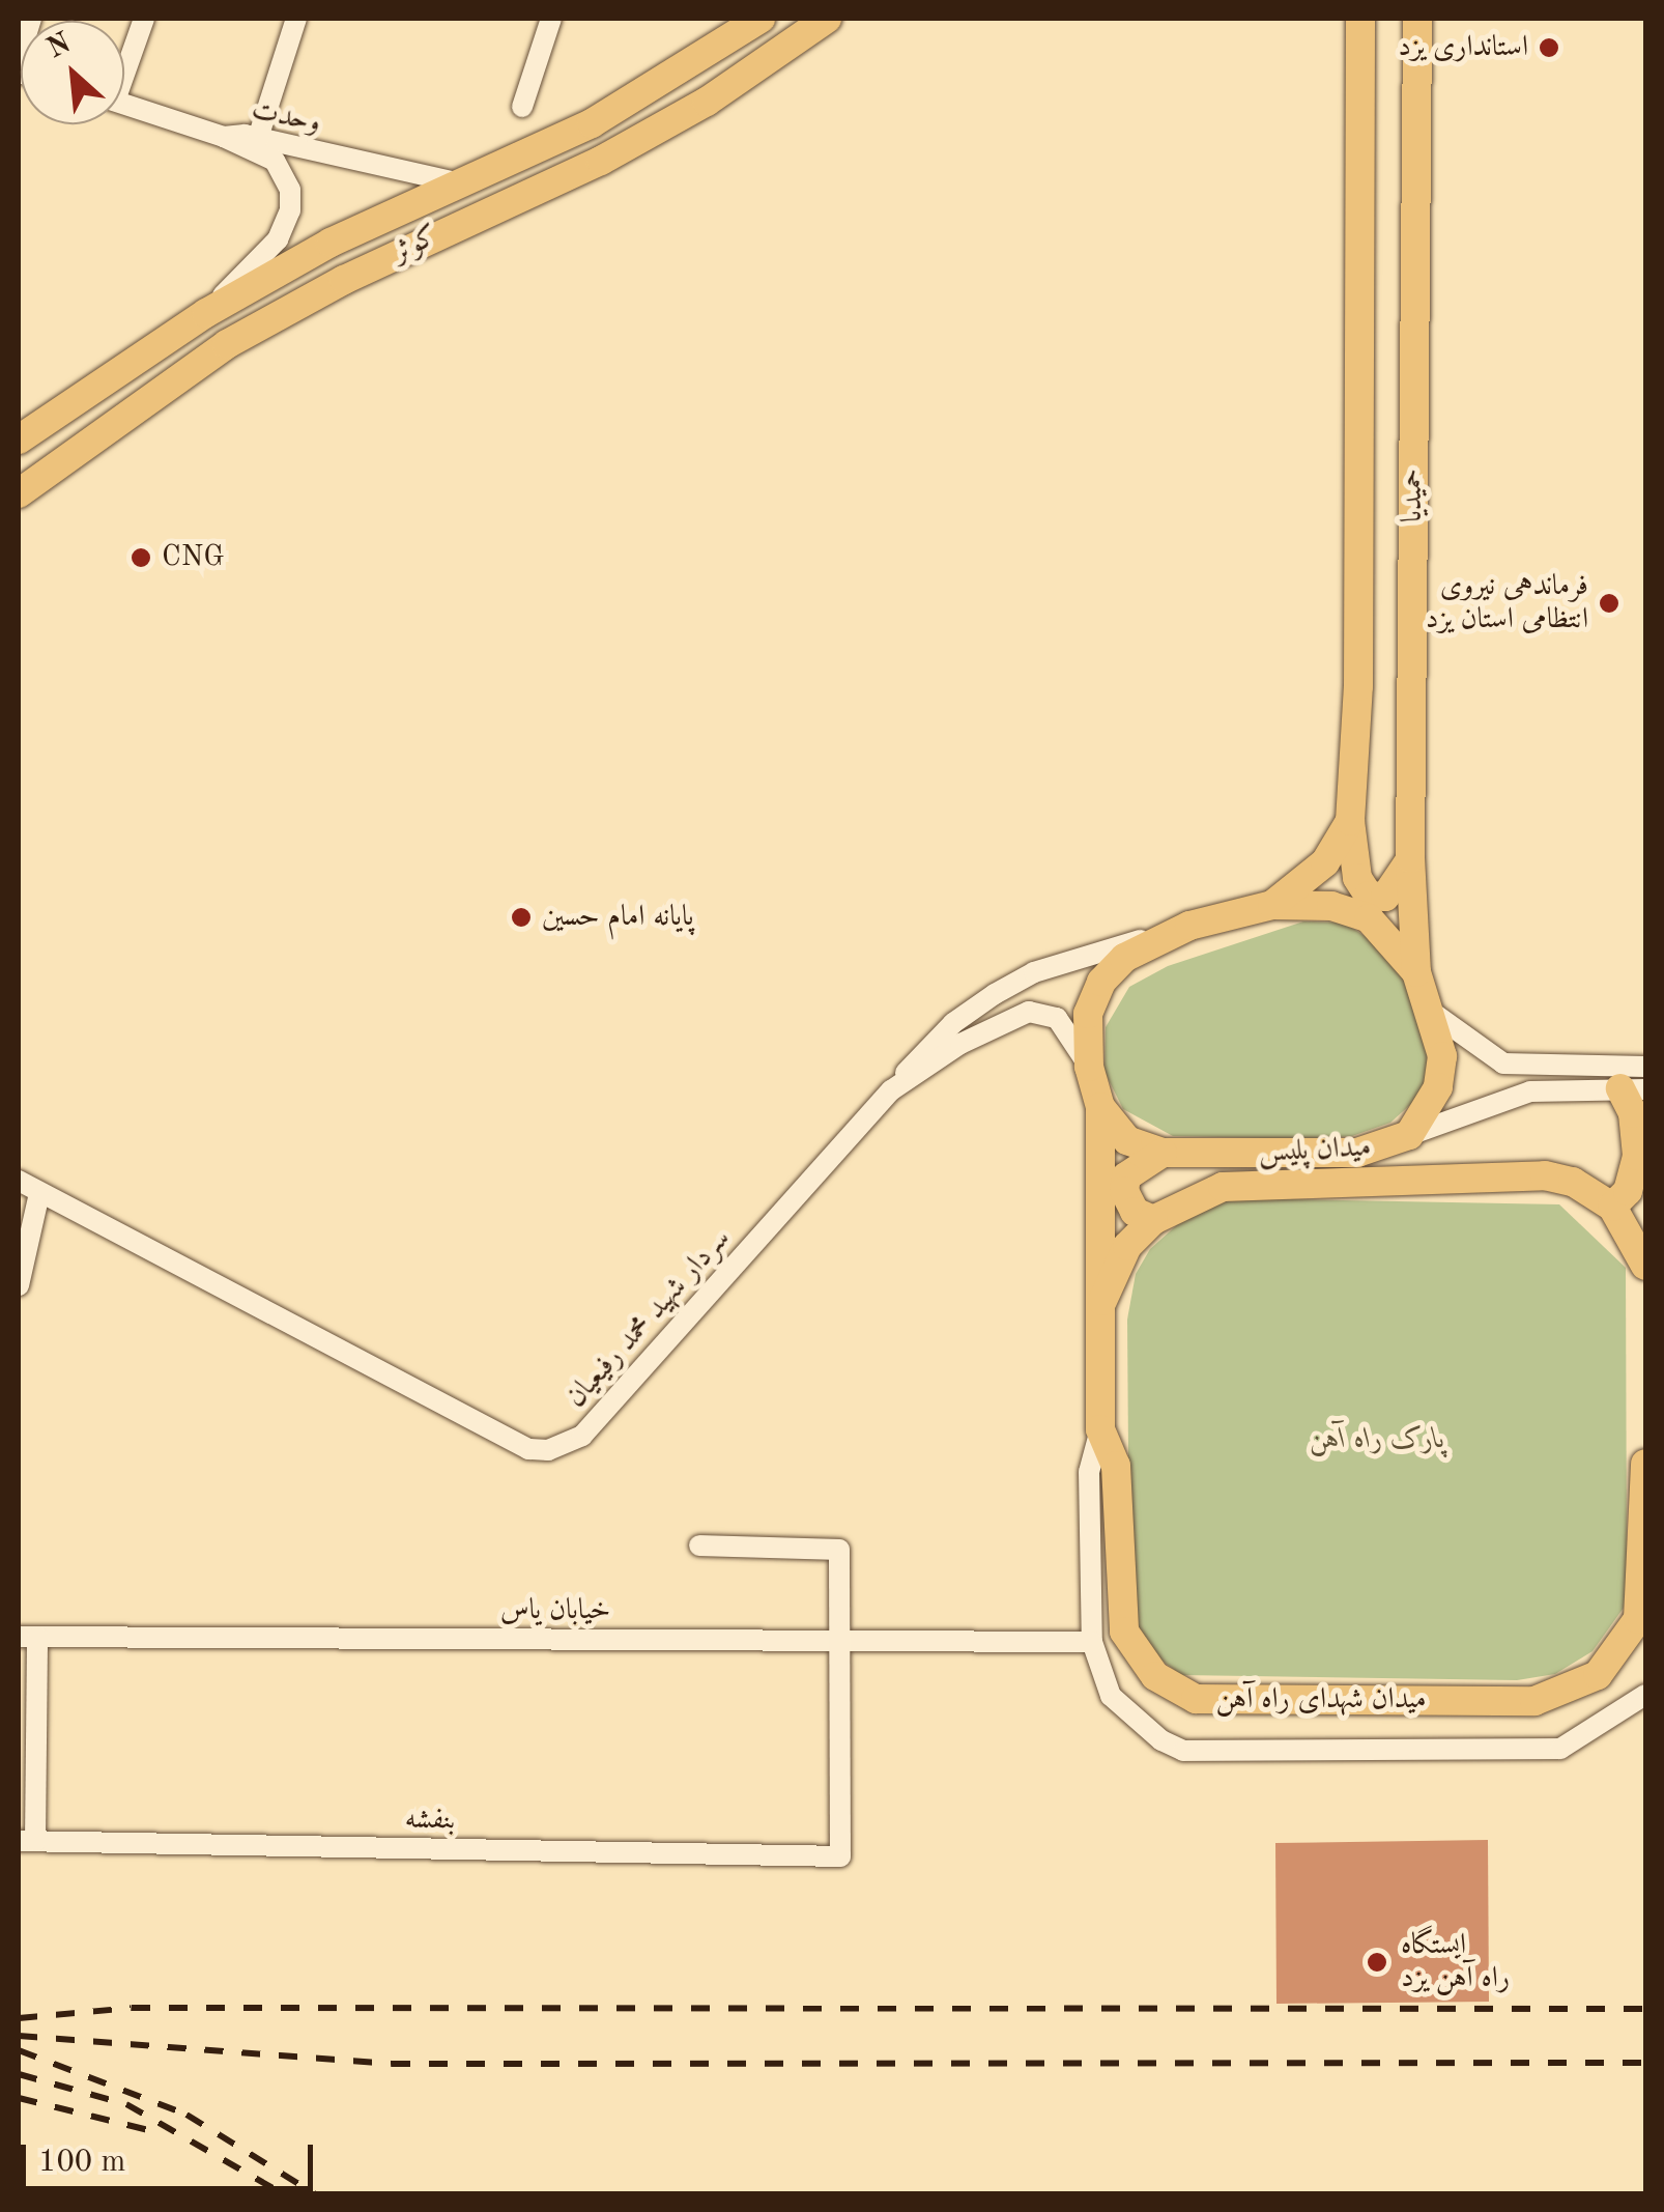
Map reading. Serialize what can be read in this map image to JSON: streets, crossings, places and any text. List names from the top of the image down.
{
  "streets": {
    "main road": [
      "کوثر",
      "حمیدیا",
      "میدان پلیس",
      "میدان شهدای راه آهن"
    ],
    "street": [
      "وحدت",
      "سردار شهید محمد رفیعیان",
      "خیابان یاس",
      "بنفشه"
    ]
  },
  "crossings": [
    ["وحدت", "کوثر"],
    ["حمیدیا", "میدان پلیس"],
    ["حمیدیا", "سردار شهید محمد رفیعیان"],
    ["حمیدیا", "میدان شهدای راه آهن"],
    ["میدان پلیس", "سردار شهید محمد رفیعیان"],
    ["میدان پلیس", "میدان شهدای راه آهن"],
    ["سردار شهید محمد رفیعیان", "میدان شهدای راه آهن"],
    ["خیابان یاس", "بنفشه"]
  ],
  "parks": ["پارک راه آهن"],
  "places": [
    "استانداری یزد",
    "CNG",
    "فرماندهی نیروی انتظامی استان یزد",
    "پایانه امام حسین",
    "ایستگاه راه آهن یزد"
  ],
  "scale_bar": "100 m",
  "north": "top left"
}
